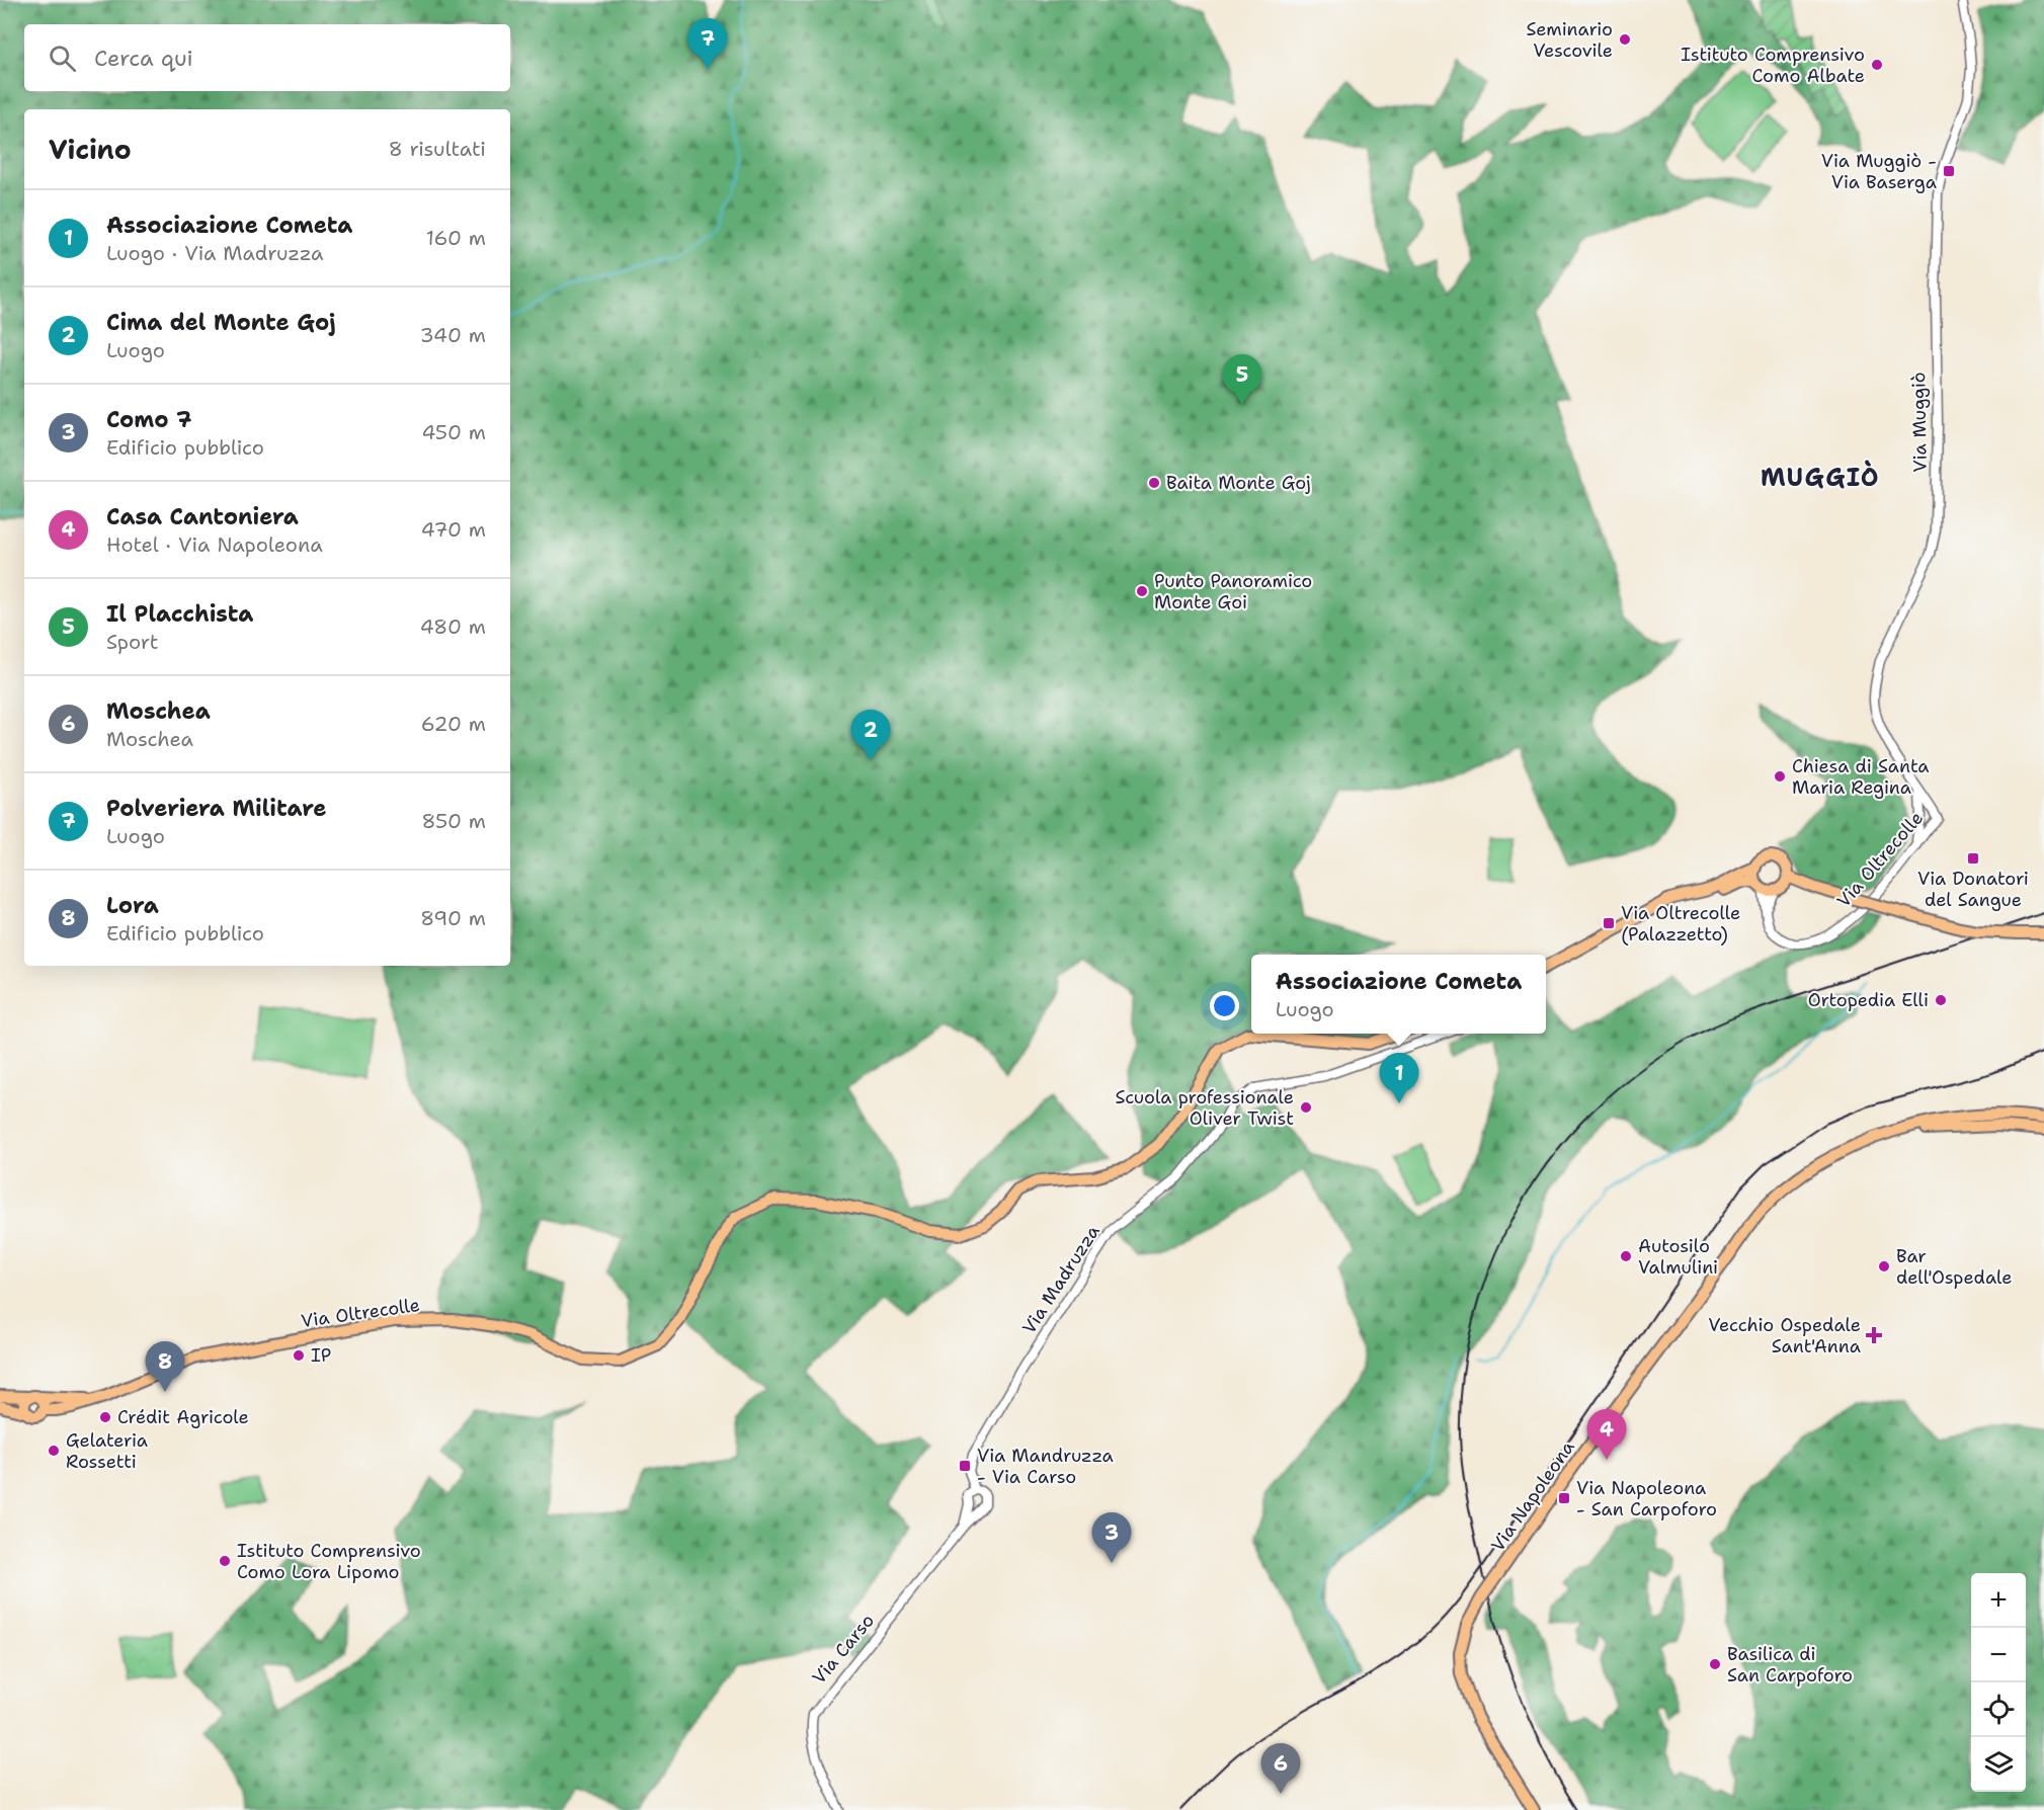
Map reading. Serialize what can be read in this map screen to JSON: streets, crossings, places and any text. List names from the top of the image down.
{
  "streets": {
    "main road": ["Via Oltrecolle", "Via Napoleona"],
    "street": ["Via Muggiò", "Via Madruzza", "Via Carso"]
  },
  "crossings": [
    ["Via Muggiò", "Via Oltrecolle"],
    ["Via Madruzza", "Via Carso"]
  ],
  "districts": ["MUGGIÒ"],
  "places": {
    "other": [
      "Seminario Vescovile",
      "Istituto Comprensivo Como Albate",
      "Baita Monte Goj",
      "Punto Panoramico Monte Goi",
      "Chiesa di Santa Maria Regina",
      "Ortopedia Elli",
      "Scuola professionale Oliver Twist",
      "Autosilo Valmulini",
      "Bar dell'Ospedale",
      "IP",
      "Crédit Agricole",
      "Gelateria Rossetti",
      "Istituto Comprensivo Como Lora Lipomo",
      "Basilica di San Carpoforo"
    ],
    "transit": [
      "Via Muggiò - Via Baserga",
      "Via Donatori del Sangue",
      "Via Oltrecolle (Palazzetto)",
      "Via Mandruzza - Via Carso",
      "Via Napoleona - San Carpoforo"
    ],
    "health": ["Vecchio Ospedale Sant'Anna"]
  },
  "page": {
    "pins": [
      "7",
      "5",
      "2",
      "1",
      "8",
      "4",
      "3",
      "6"
    ],
    "search": "Cerca qui",
    "heading": ["Vicino", "8 risultati"],
    "list": [
      {
        "mark": "1",
        "name": "Associazione Cometa",
        "note": "Luogo · Via Madruzza",
        "value": "160 m"
      },
      {
        "mark": "2",
        "name": "Cima del Monte Goj",
        "note": "Luogo",
        "value": "340 m"
      },
      {
        "mark": "3",
        "name": "Como 7",
        "note": "Edificio pubblico",
        "value": "450 m"
      },
      {
        "mark": "4",
        "name": "Casa Cantoniera",
        "note": "Hotel · Via Napoleona",
        "value": "470 m"
      },
      {
        "mark": "5",
        "name": "Il Placchista",
        "note": "Sport",
        "value": "480 m"
      },
      {
        "mark": "6",
        "name": "Moschea",
        "note": "Moschea",
        "value": "620 m"
      },
      {
        "mark": "7",
        "name": "Polveriera Militare",
        "note": "Luogo",
        "value": "850 m"
      },
      {
        "mark": "8",
        "name": "Lora",
        "note": "Edificio pubblico",
        "value": "890 m"
      }
    ],
    "popup": ["Associazione Cometa", "Luogo"],
    "map_buttons": ["+", "−"]
  }
}
